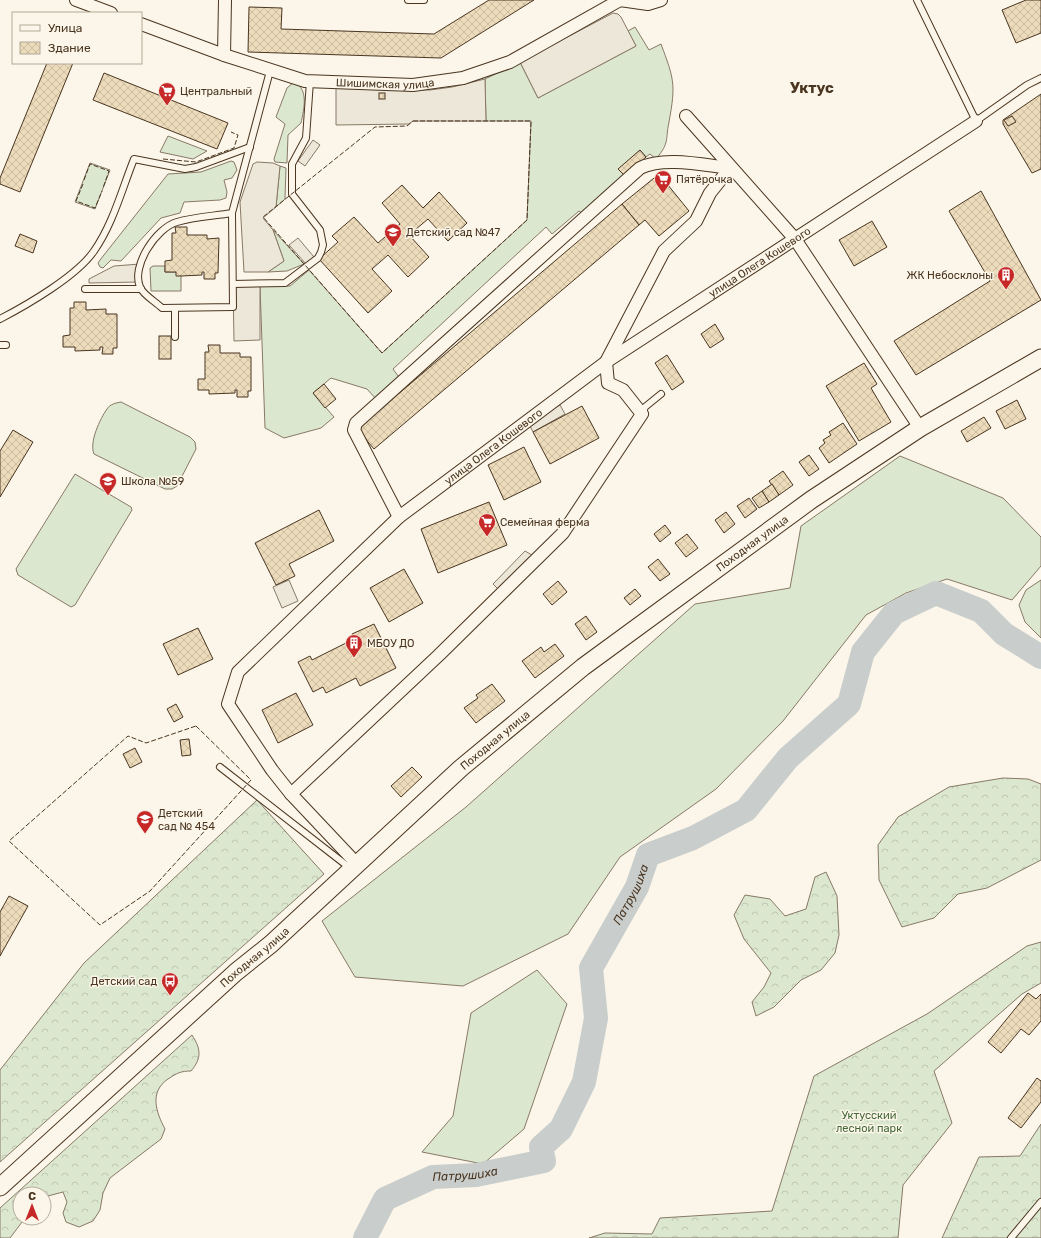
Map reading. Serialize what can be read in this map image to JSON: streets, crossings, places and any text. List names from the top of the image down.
{
  "streets": {
    "main road": ["Походная улица"],
    "street": ["Шишимская улица", "улица Олега Кошевого"]
  },
  "crossings": [
    ["улица Олега Кошевого", "Походная улица"]
  ],
  "districts": ["Уктус"],
  "water": ["Патрушиха"],
  "parks": ["Уктусский лесной парк"],
  "places": {
    "supermarket": ["Центральный", "Пятёрочка", "Семейная ферма"],
    "school or university": ["Детский сад №47", "Школа №59", "Детский сад № 454"],
    "building": ["ЖК Небосклоны", "МБОУ ДО"],
    "bus stop": ["Детский сад"]
  },
  "legend": ["Улица", "Здание"],
  "north": "top"
}
